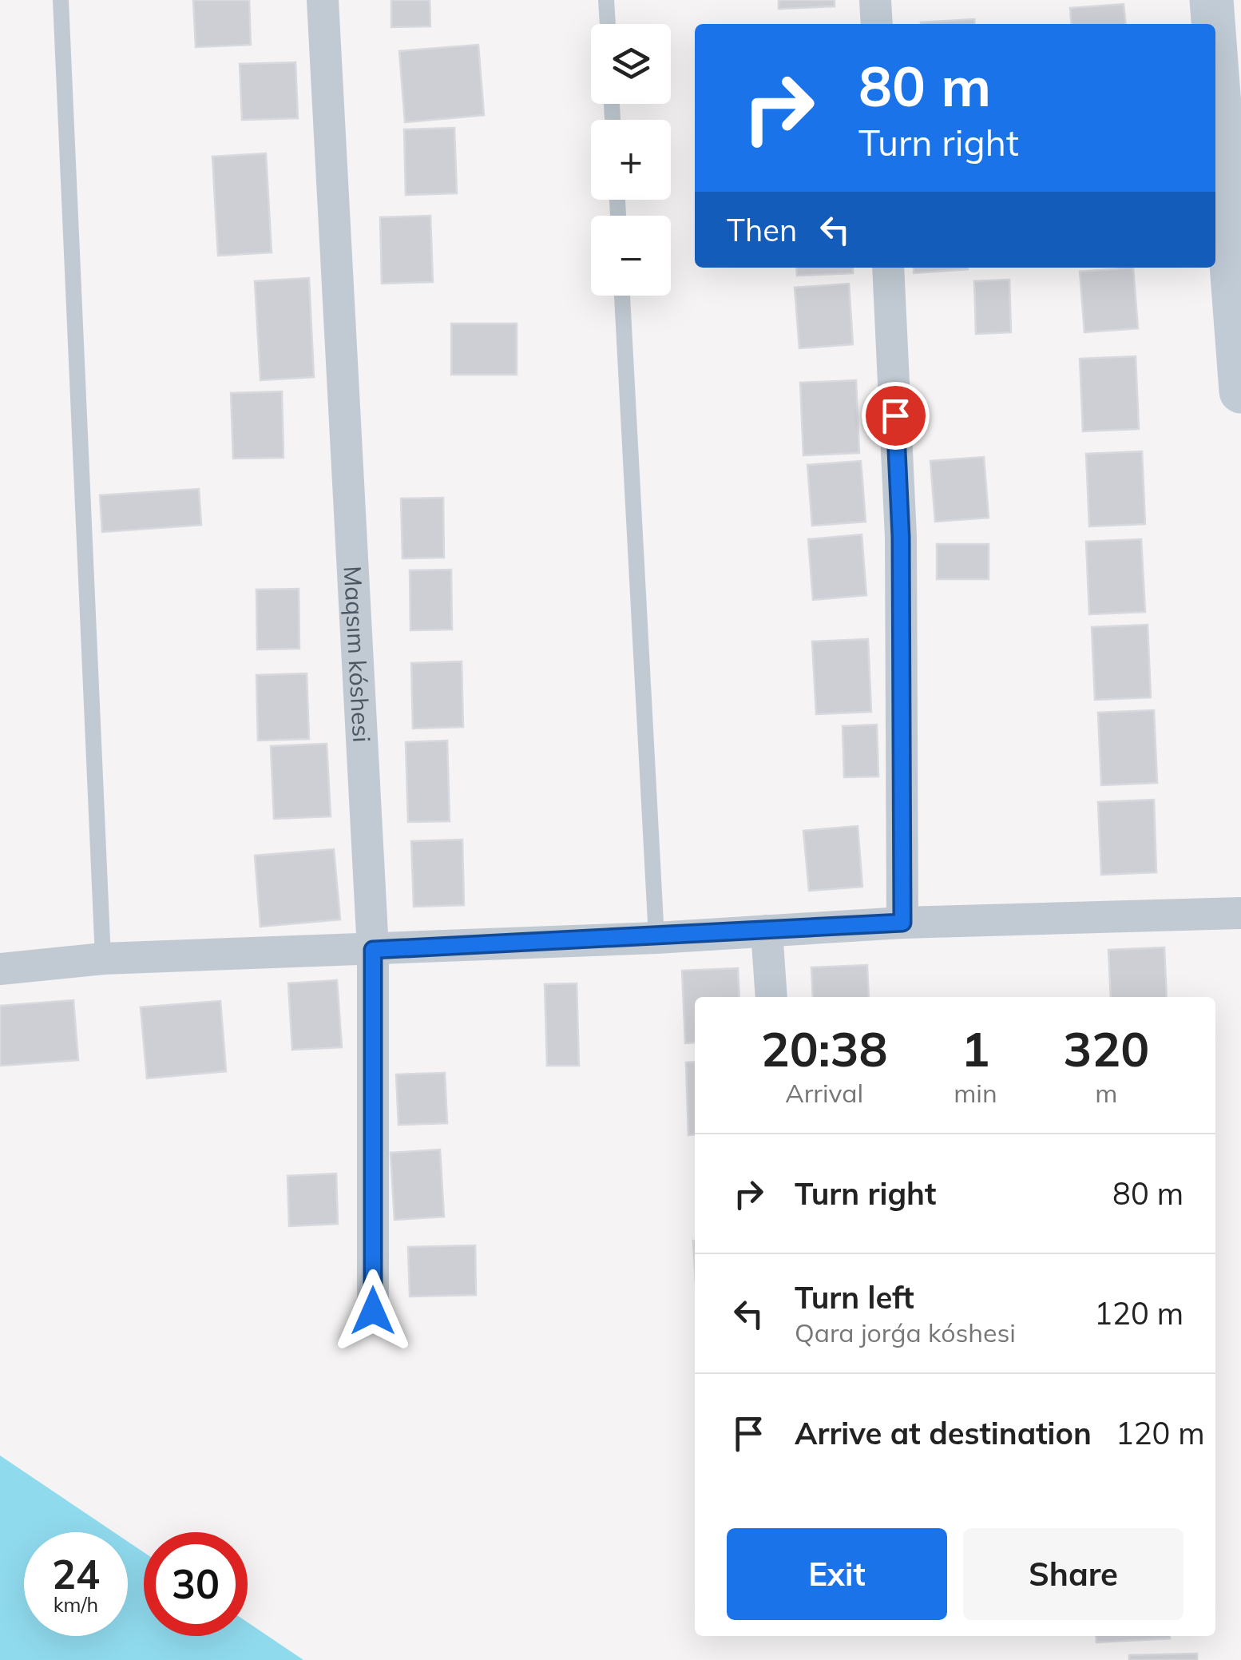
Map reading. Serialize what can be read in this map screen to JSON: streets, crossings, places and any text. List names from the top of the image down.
{
  "streets": {
    "street": ["Maqsım kóshesi"]
  },
  "page": {
    "map_buttons": ["+", "−"],
    "turn": ["80 m", "Turn right"],
    "then": "Then",
    "eta": [
      "20:38",
      "Arrival",
      "1",
      "min",
      "320",
      "m"
    ],
    "list": [
      {
        "name": "Turn right",
        "value": "80 m"
      },
      {
        "name": "Turn left",
        "note": "Qara jorǵa kóshesi",
        "value": "120 m"
      },
      {
        "name": "Arrive at destination",
        "value": "120 m"
      }
    ],
    "buttons": ["Exit", "Share"],
    "speed": "24 km/h",
    "limit": "30"
  }
}
